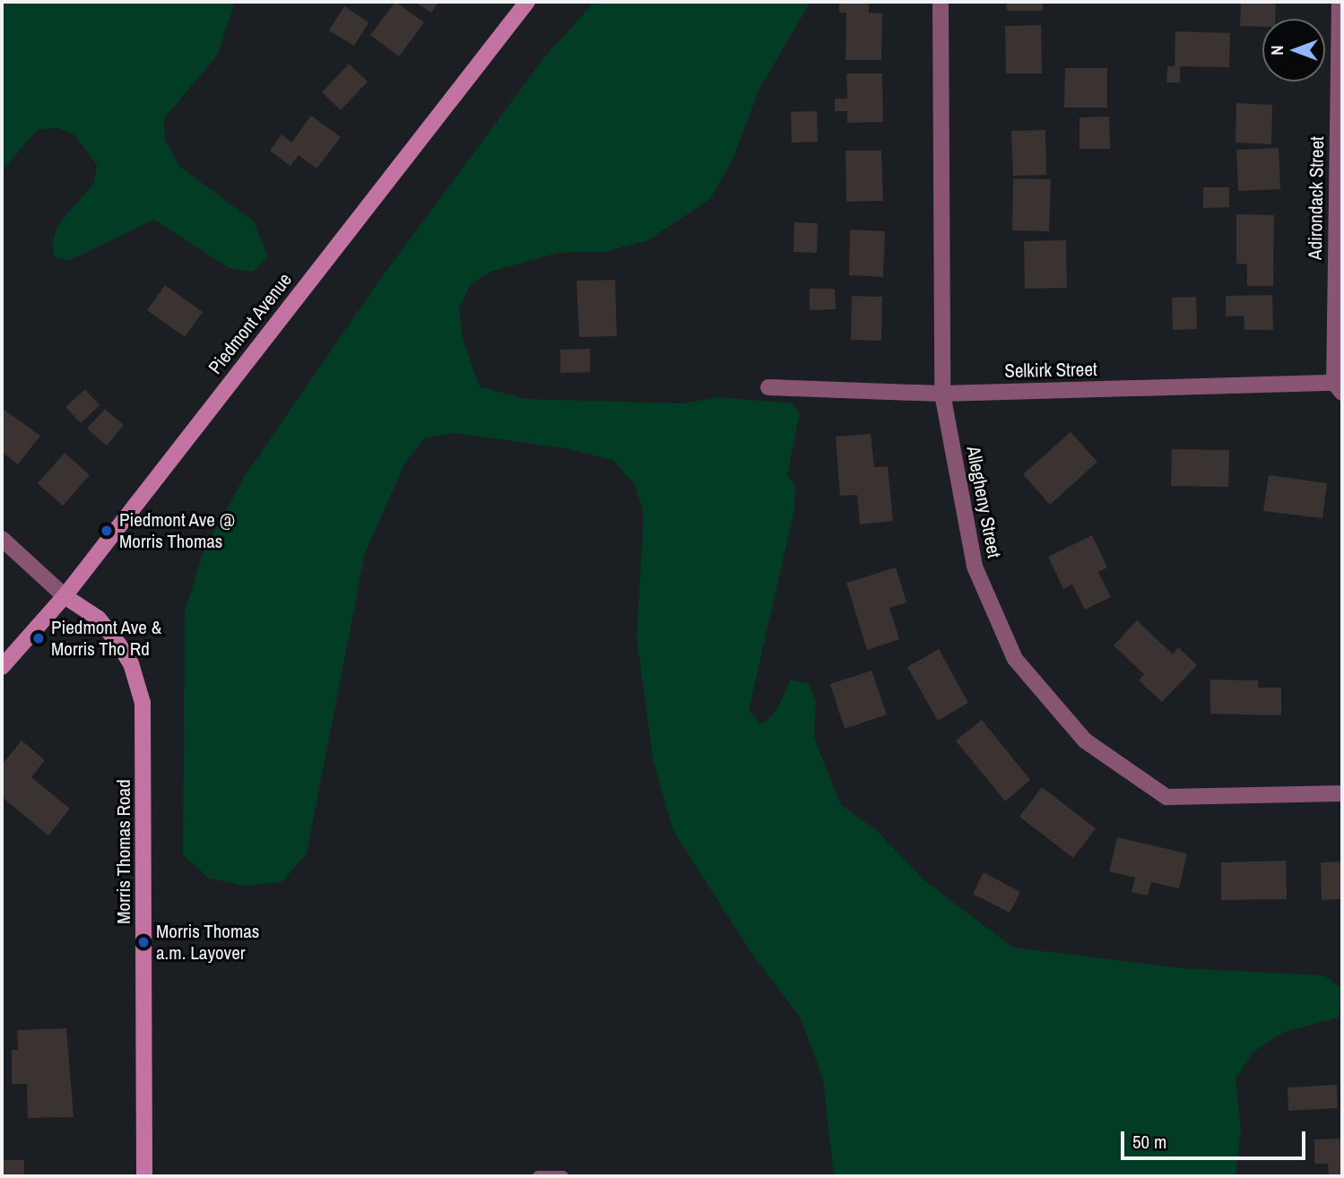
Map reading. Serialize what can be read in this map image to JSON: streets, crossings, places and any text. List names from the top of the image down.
{
  "streets": {
    "main road": ["Piedmont Avenue", "Morris Thomas Road"],
    "street": ["Adirondack Street", "Selkirk Street", "Allegheny Street"]
  },
  "crossings": [
    ["Adirondack Street", "Selkirk Street"],
    ["Piedmont Avenue", "Morris Thomas Road"],
    ["Selkirk Street", "Allegheny Street"]
  ],
  "places": ["Piedmont Ave @ Morris Thomas", "Piedmont Ave & Morris Tho Rd", "Morris Thomas a.m. Layover"],
  "scale_bar": "50 m",
  "north": "left"
}
